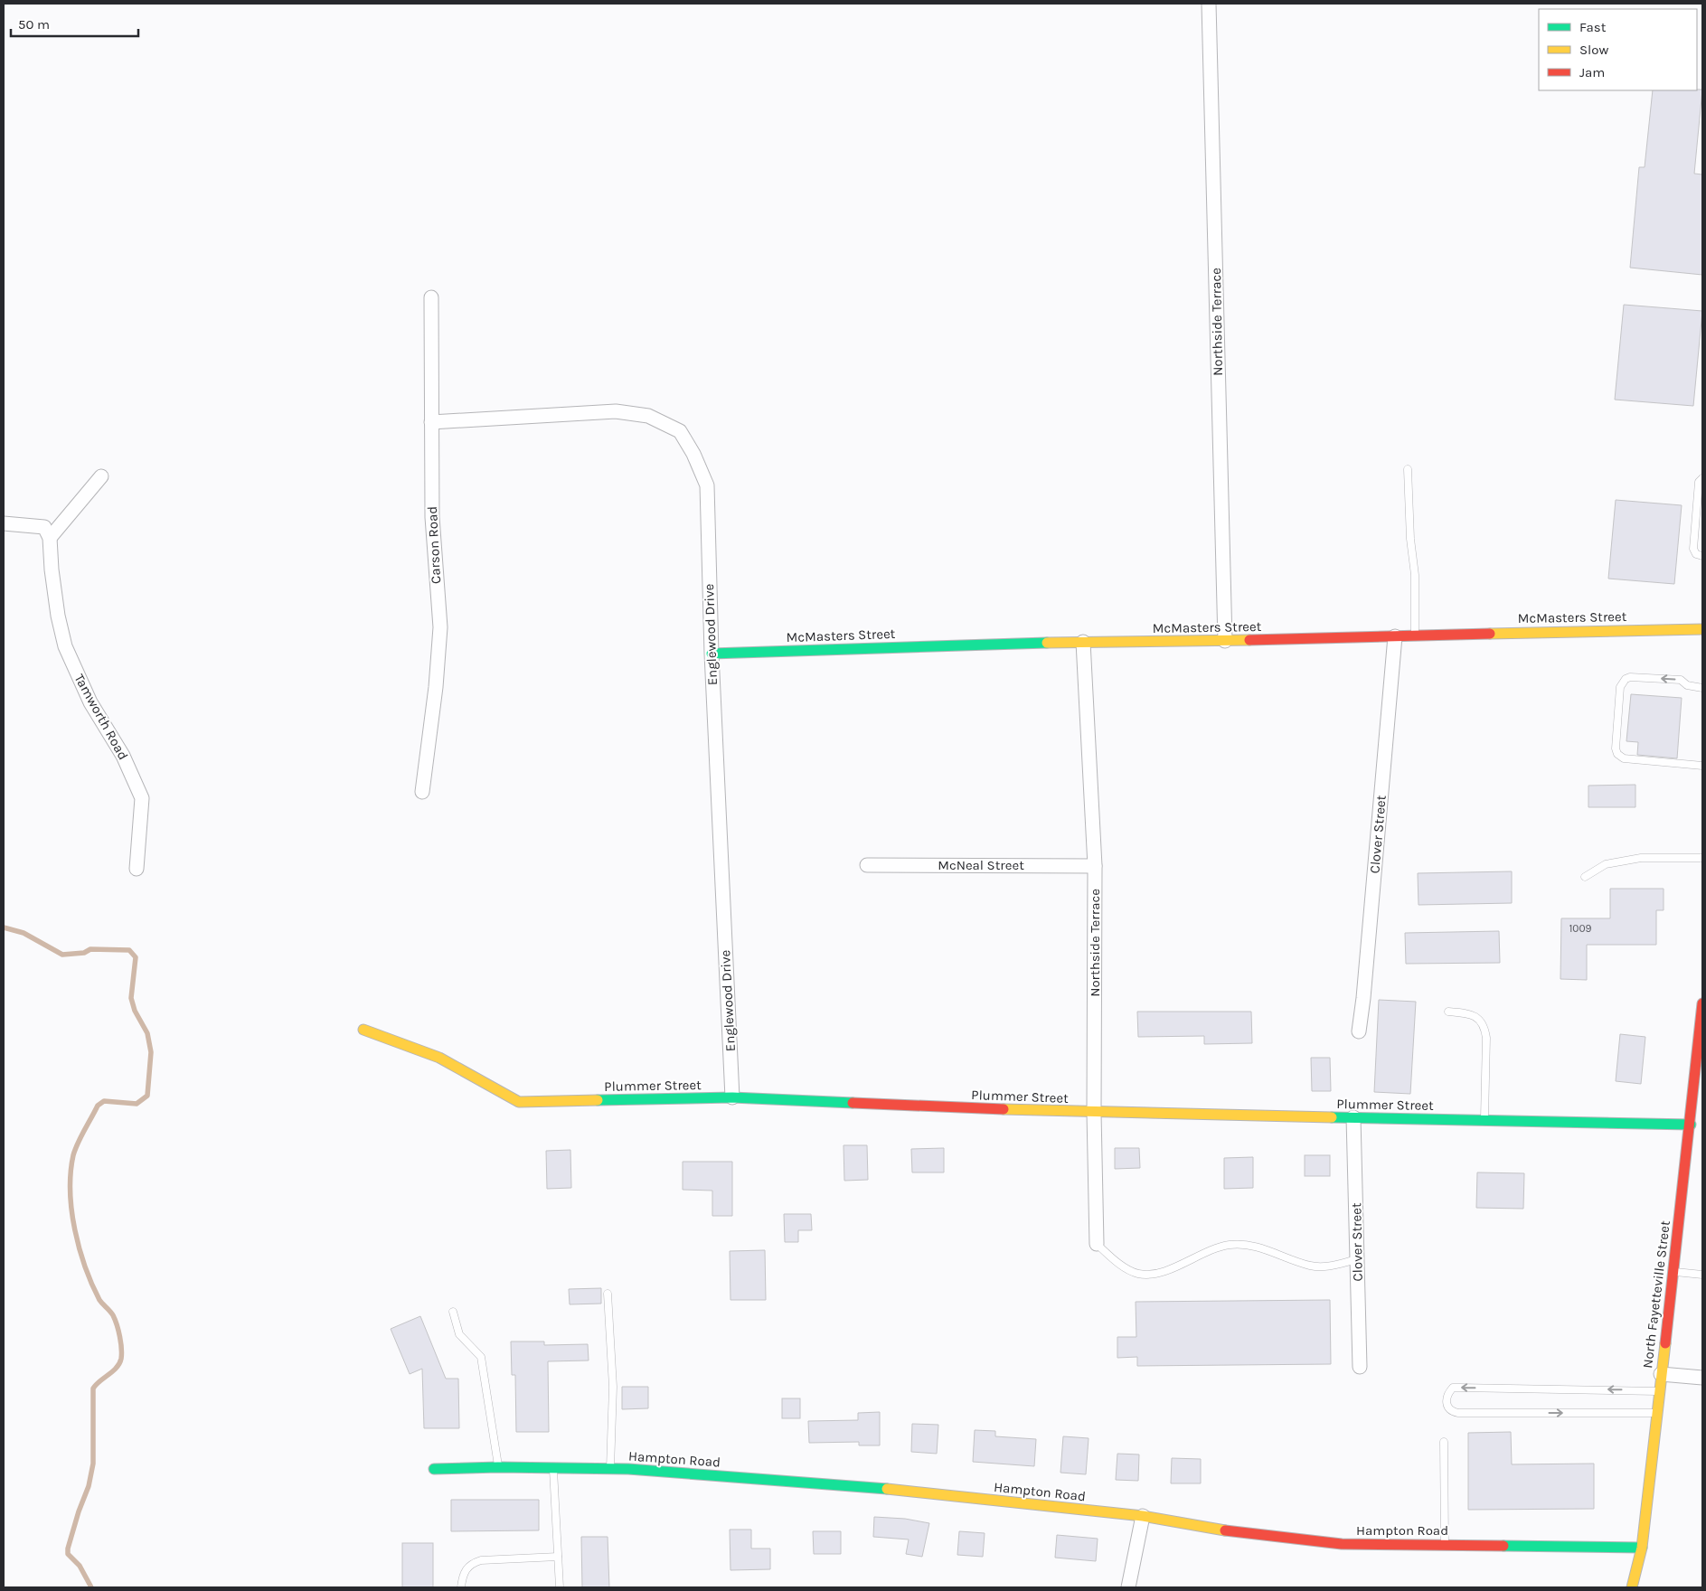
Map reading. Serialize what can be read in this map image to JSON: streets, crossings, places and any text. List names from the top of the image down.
{
  "streets": {
    "street": [
      "Northside Terrace",
      "Carson Road",
      "McMasters Street",
      "Englewood Drive",
      "Tamworth Road",
      "Clover Street",
      "McNeal Street",
      "Plummer Street",
      "North Fayetteville Street",
      "Hampton Road"
    ]
  },
  "crossings": [
    ["Northside Terrace", "McMasters Street"],
    ["Northside Terrace", "McNeal Street"],
    ["Northside Terrace", "Plummer Street"],
    ["Carson Road", "Englewood Drive"],
    ["McMasters Street", "Englewood Drive"],
    ["McMasters Street", "Clover Street"],
    ["Englewood Drive", "Plummer Street"],
    ["Clover Street", "Plummer Street"],
    ["Plummer Street", "North Fayetteville Street"],
    ["North Fayetteville Street", "Hampton Road"]
  ],
  "house_numbers": ["1009"],
  "legend": ["Fast", "Slow", "Jam"],
  "scale_bar": "50 m"
}
